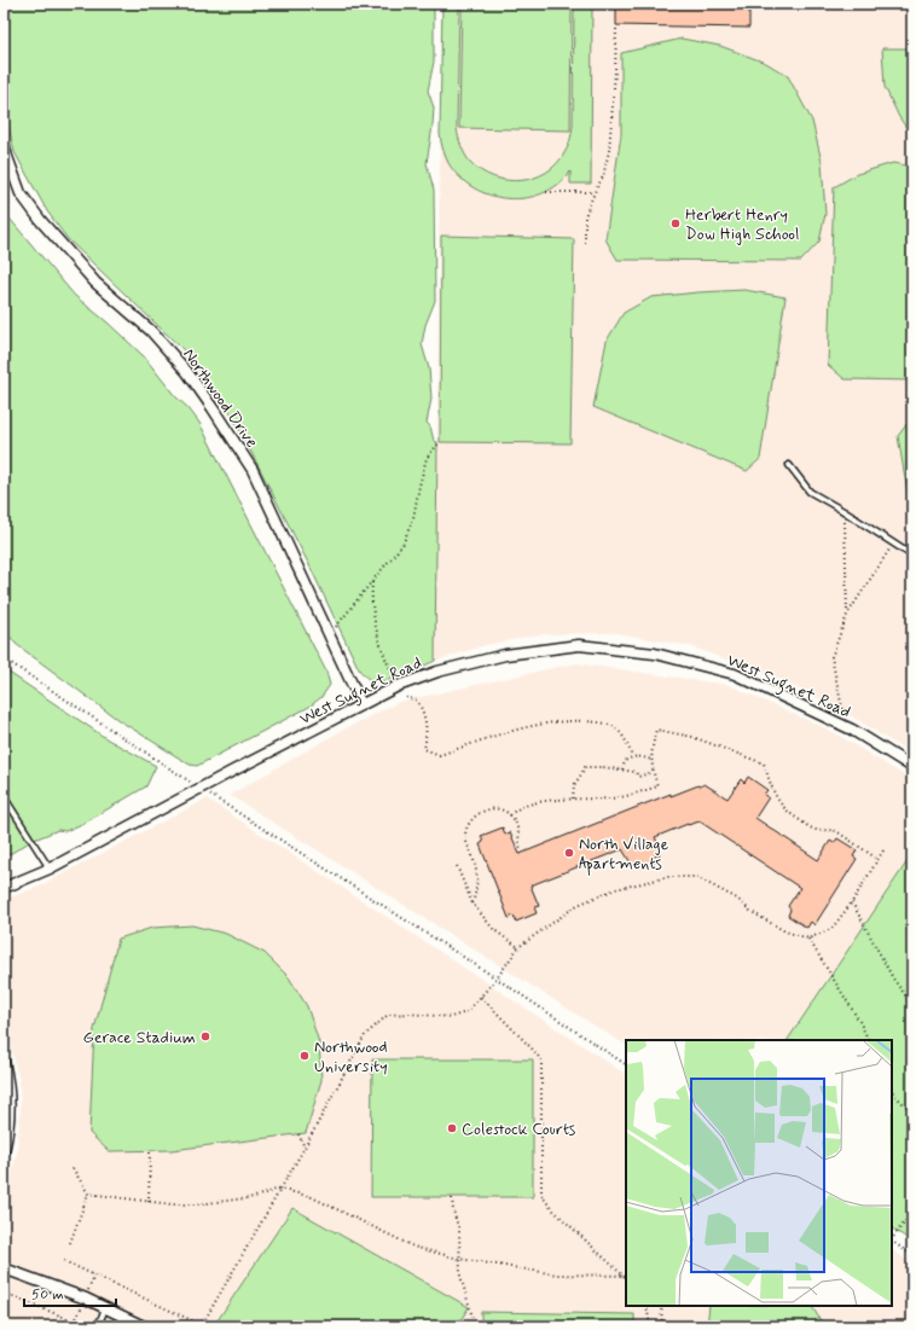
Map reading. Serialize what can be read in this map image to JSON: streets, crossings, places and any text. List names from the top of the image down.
{
  "streets": {
    "street": ["Northwood Drive", "West Sugnet Road"]
  },
  "crossings": [
    ["Northwood Drive", "West Sugnet Road"]
  ],
  "places": [
    "Herbert Henry Dow High School",
    "North Village Apartments",
    "Gerace Stadium",
    "Northwood University",
    "Colestock Courts"
  ],
  "scale_bar": "50 m"
}
